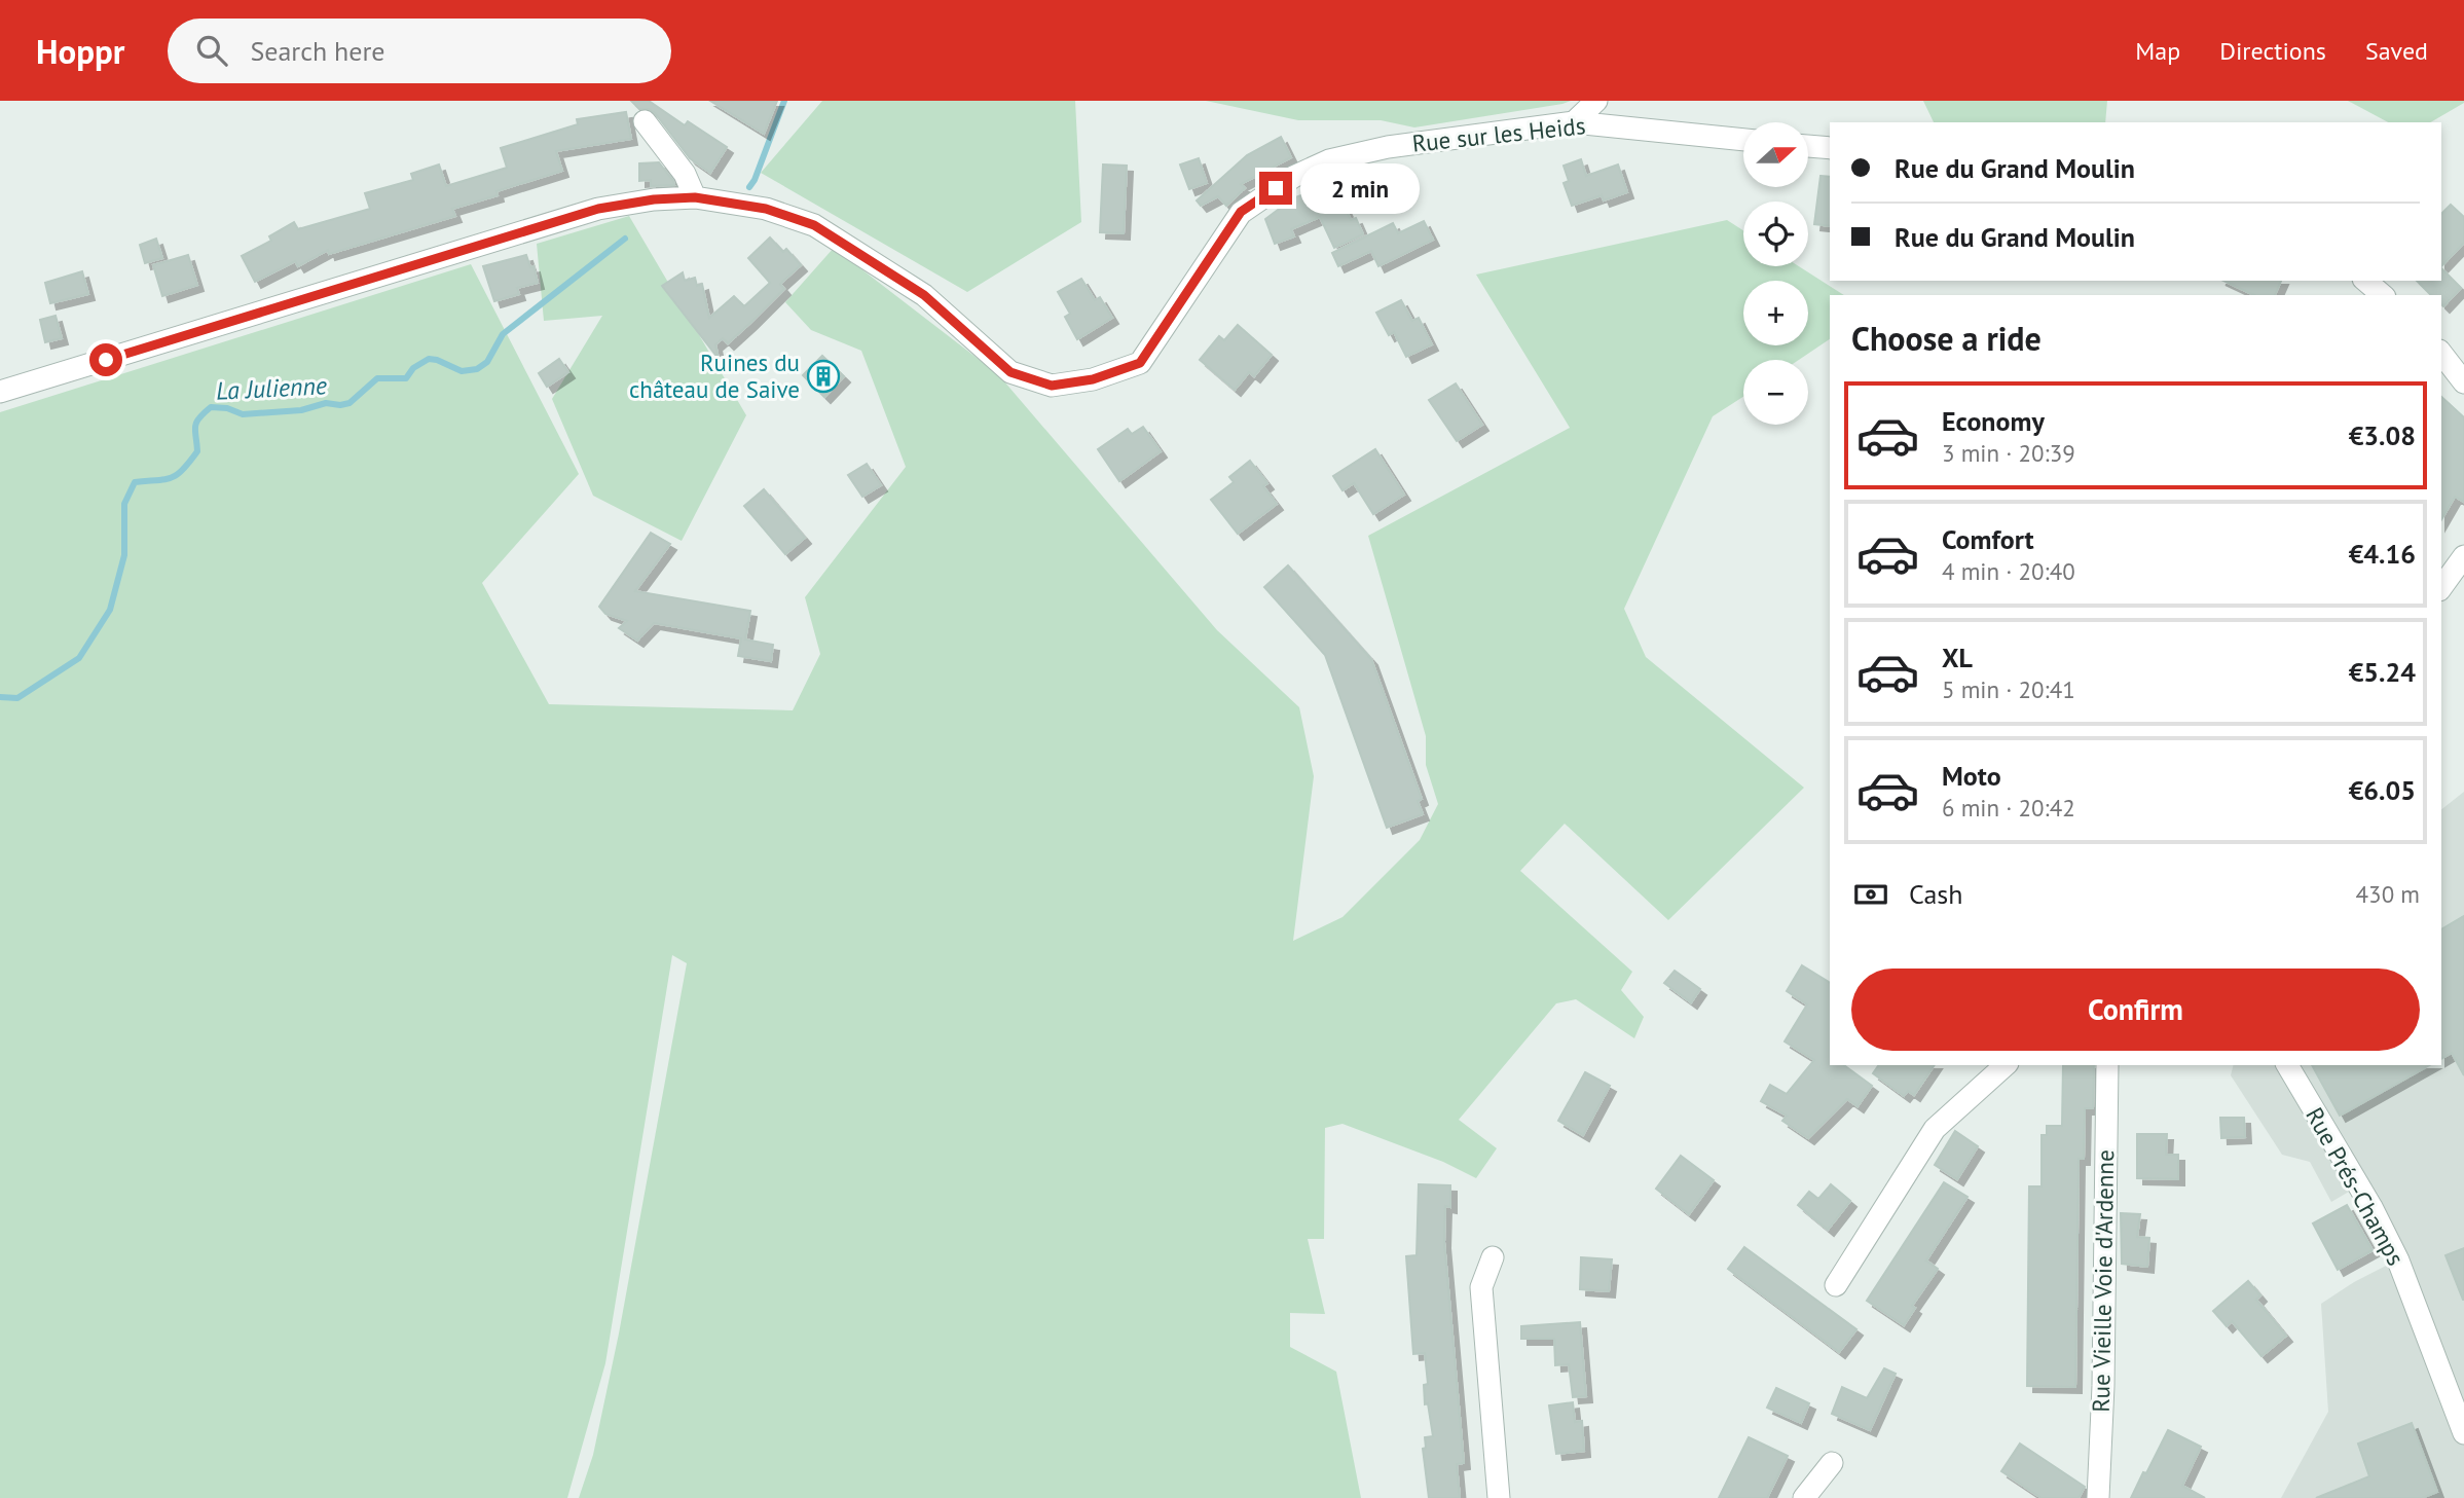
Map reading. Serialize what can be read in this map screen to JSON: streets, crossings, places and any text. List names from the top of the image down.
{
  "streets": {
    "street": ["Rue sur les Heids", "Rue Prés-Champs", "Rue Vieille Voie d'Ardenne"]
  },
  "water": ["La Julienne"],
  "places": {
    "building": ["Ruines du château de Saive"]
  },
  "north": "right",
  "page": {
    "header": "Hoppr",
    "search": "Search here",
    "nav": ["Map", "Directions", "Saved"],
    "map_buttons": ["+", "−"],
    "banner": ["Rue du Grand Moulin", "Rue du Grand Moulin"],
    "bubble": "2 min",
    "heading": "Choose a ride",
    "list": [
      {
        "name": "Economy",
        "note": "3 min · 20:39",
        "value": "€3.08"
      },
      {
        "name": "Comfort",
        "note": "4 min · 20:40",
        "value": "€4.16"
      },
      {
        "name": "XL",
        "note": "5 min · 20:41",
        "value": "€5.24"
      },
      {
        "name": "Moto",
        "note": "6 min · 20:42",
        "value": "€6.05"
      }
    ],
    "pay": ["Cash", "430 m"],
    "buttons": "Confirm"
  }
}
